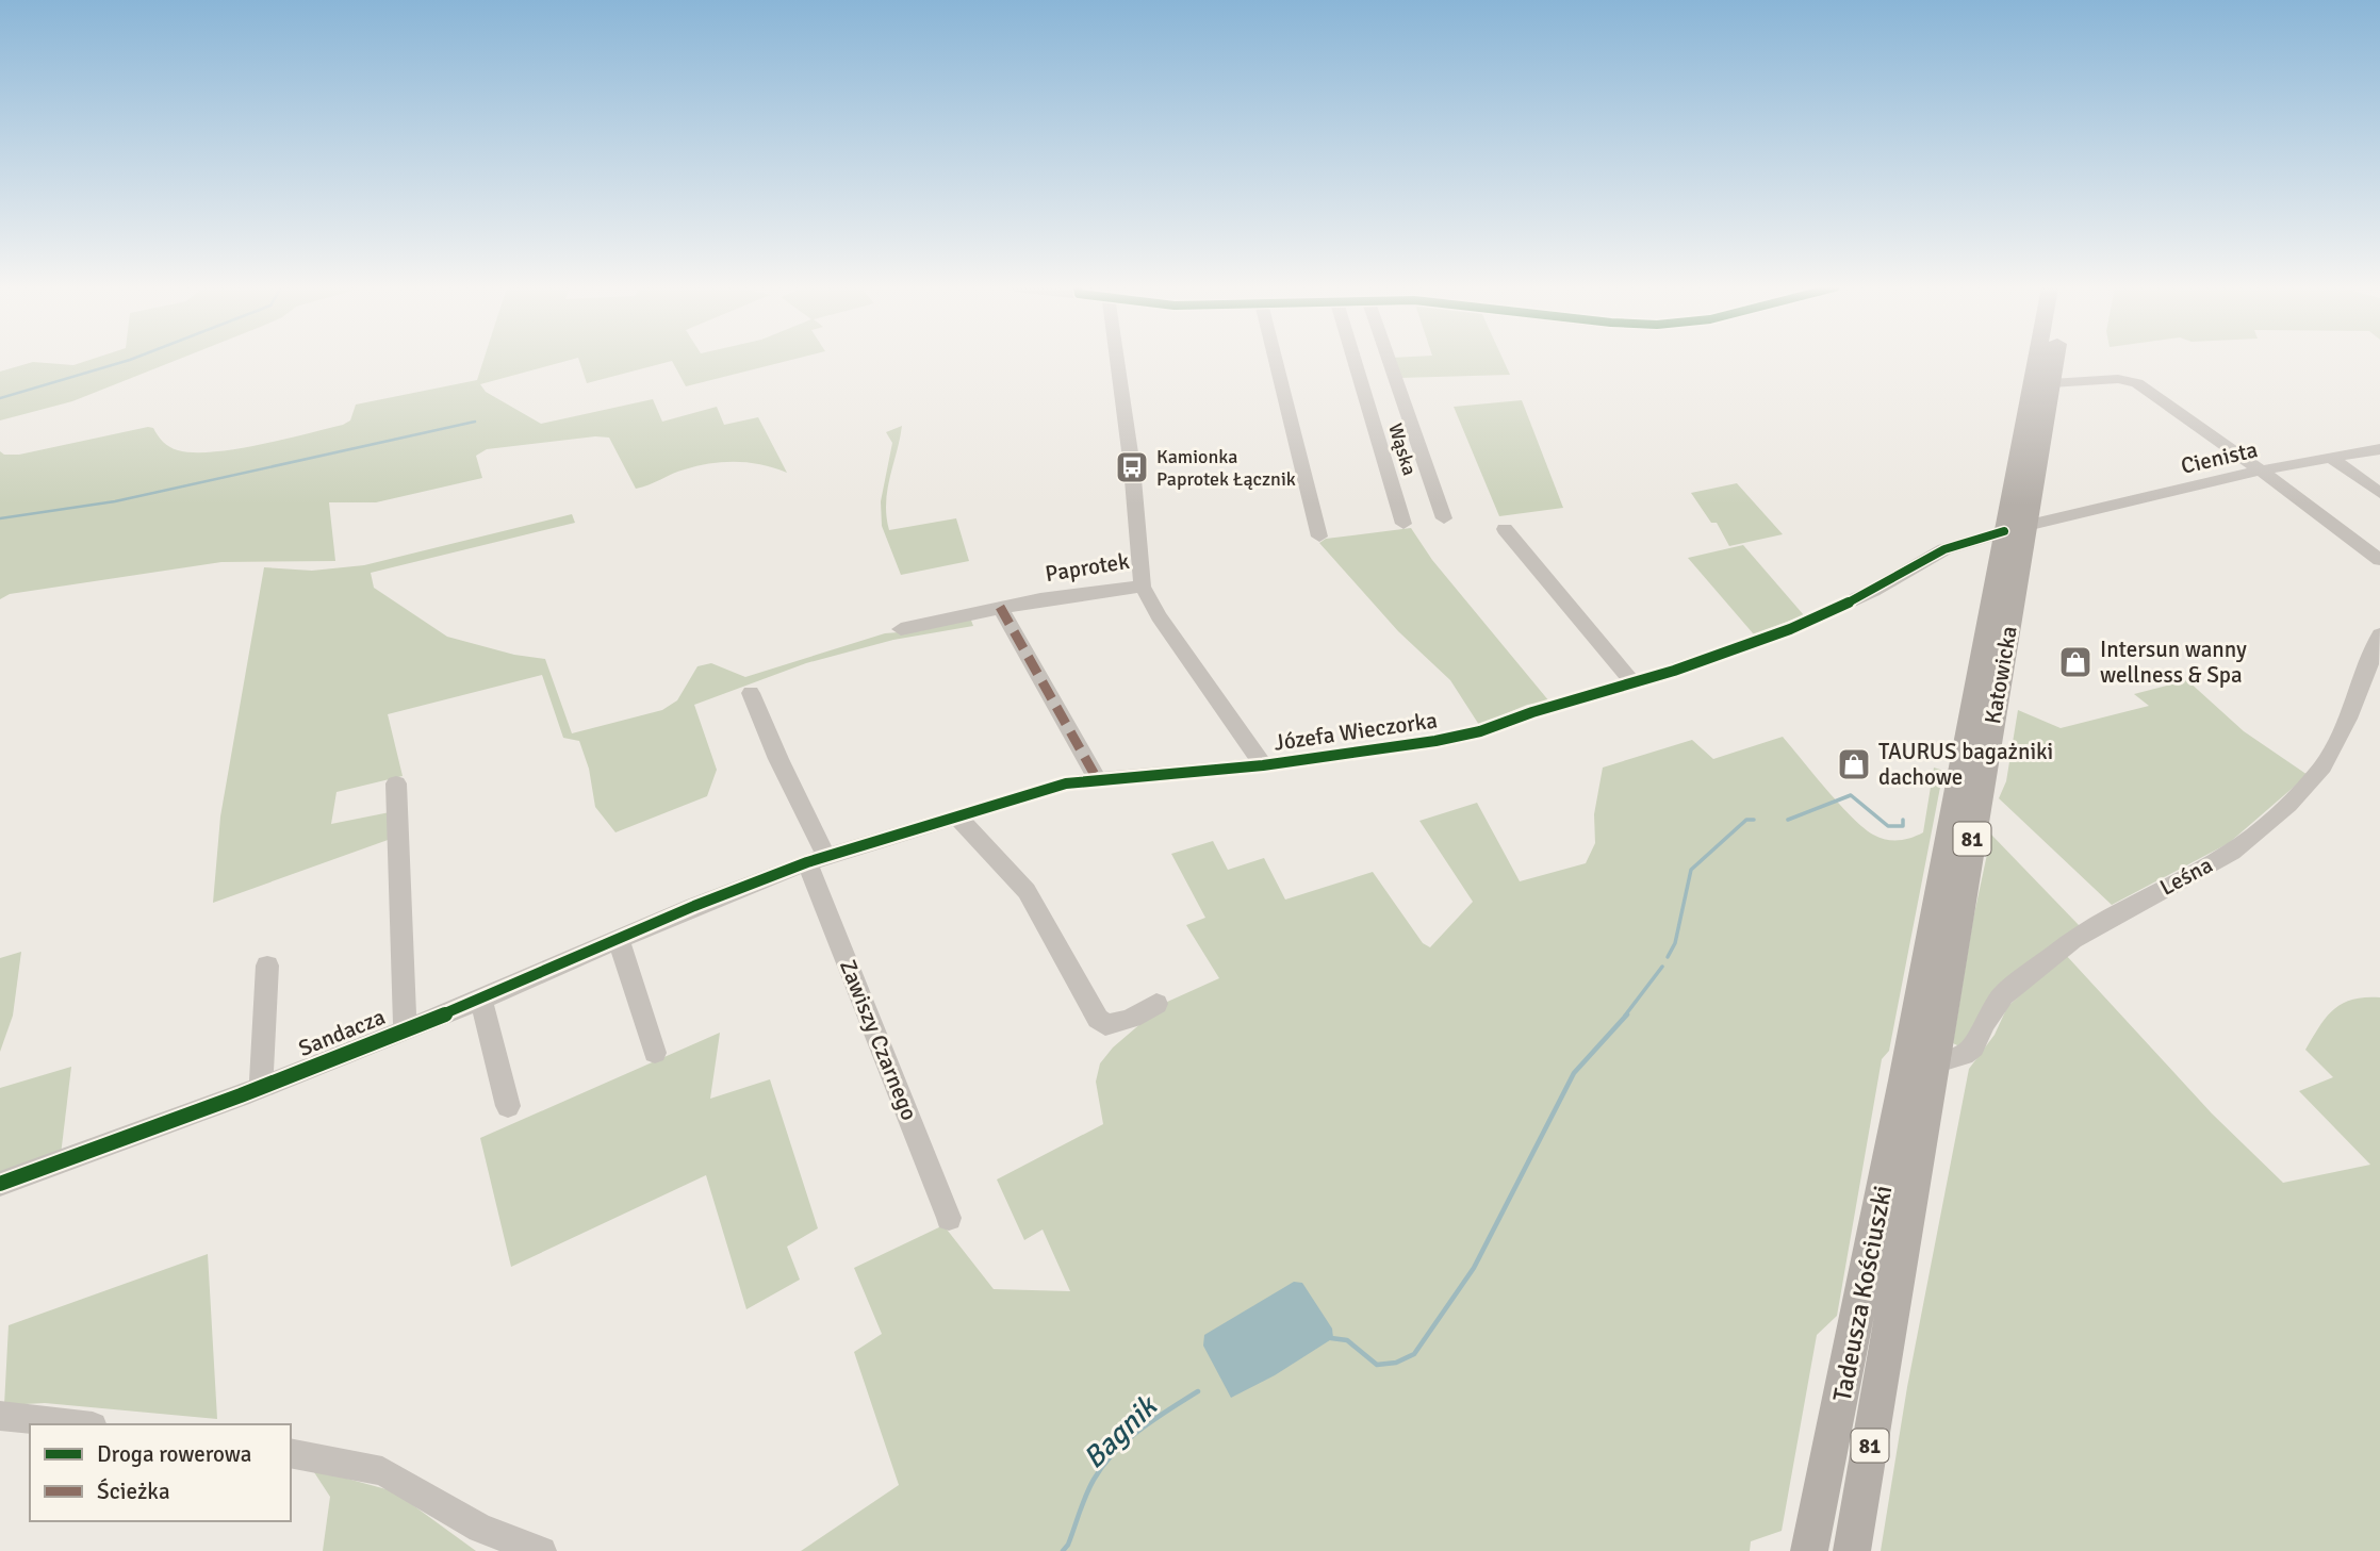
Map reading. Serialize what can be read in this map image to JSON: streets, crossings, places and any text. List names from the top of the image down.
{
  "streets": {
    "main road": ["Katowicka", "81", "Tadeusza Kościuszki"],
    "street": [
      "Wąska",
      "Cienista",
      "Paprotek",
      "Józefa Wieczorka",
      "Leśna",
      "Sandacza",
      "Zawiszy Czarnego"
    ]
  },
  "crossings": [
    ["Cienista", "Katowicka"],
    ["Cienista", "Józefa Wieczorka"],
    ["Katowicka", "Józefa Wieczorka"],
    ["Katowicka", "Leśna"],
    ["Katowicka", "Tadeusza Kościuszki"],
    ["Józefa Wieczorka", "Sandacza"],
    ["Józefa Wieczorka", "Zawiszy Czarnego"]
  ],
  "water": ["Bagnik"],
  "places": {
    "bus stop": ["Kamionka Paprotek Łącznik"],
    "shop": ["Intersun wanny wellness & Spa", "TAURUS bagażniki dachowe"]
  },
  "legend": ["Droga rowerowa", "Ścieżka"]
}
